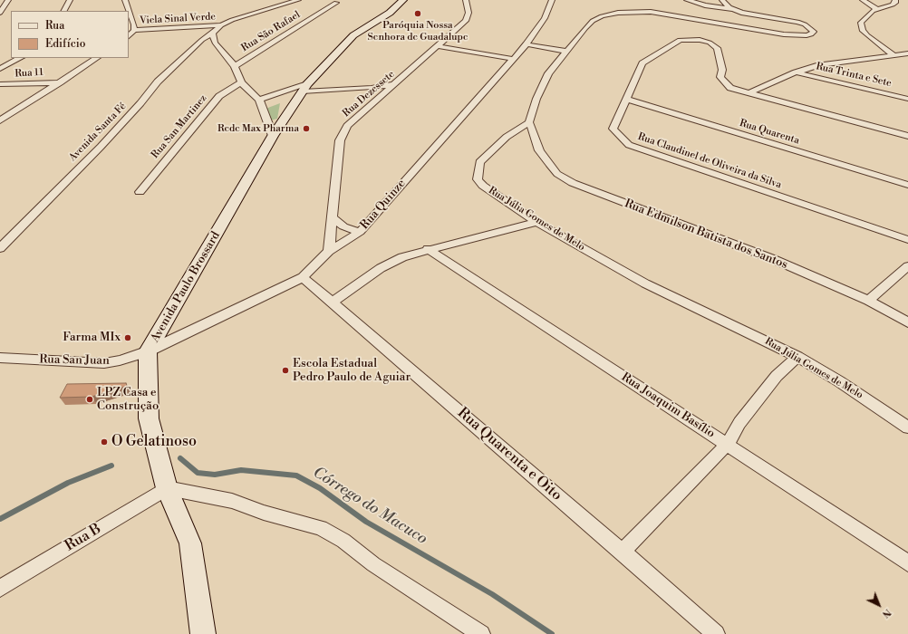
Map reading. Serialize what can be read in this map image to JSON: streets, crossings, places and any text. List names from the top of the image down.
{
  "streets": {
    "main road": ["Avenida Paulo Brossard"],
    "street": [
      "Viela Sinal Verde",
      "Rua São Rafael",
      "Rua 11",
      "Rua Trinta e Sete",
      "Rua Dezessete",
      "Rua San Martinez",
      "Avenida Santa Fé",
      "Rua Quarenta",
      "Rua Claudinel de Oliveira da Silva",
      "Rua Quinze",
      "Rua Júlia Gomes de Melo",
      "Rua Edmilson Batista dos Santos",
      "Rua San Juan",
      "Rua Joaquim Basílio",
      "Rua Quarenta e Oito",
      "Rua B"
    ]
  },
  "crossings": [
    ["Viela Sinal Verde", "Avenida Santa Fé"],
    ["Rua Dezessete", "Rua Quinze"],
    ["Rua Quarenta", "Rua Claudinel de Oliveira da Silva"],
    ["Rua Quinze", "Avenida Paulo Brossard"],
    ["Rua Quinze", "Rua San Juan"],
    ["Rua Quinze", "Rua Quarenta e Oito"],
    ["Rua Júlia Gomes de Melo", "Rua Edmilson Batista dos Santos"],
    ["Avenida Paulo Brossard", "Rua San Juan"],
    ["Avenida Paulo Brossard", "Rua B"]
  ],
  "water": ["Córrego do Macuco"],
  "places": [
    "Paróquia Nossa Senhora de Guadalupe",
    "Rede Max Pharma",
    "Farma MIx",
    "Escola Estadual Pedro Paulo de Aguiar",
    "LPZ Casa e Construção",
    "O Gelatinoso"
  ],
  "legend": ["Rua", "Edifício"],
  "north": "bottom right"
}
